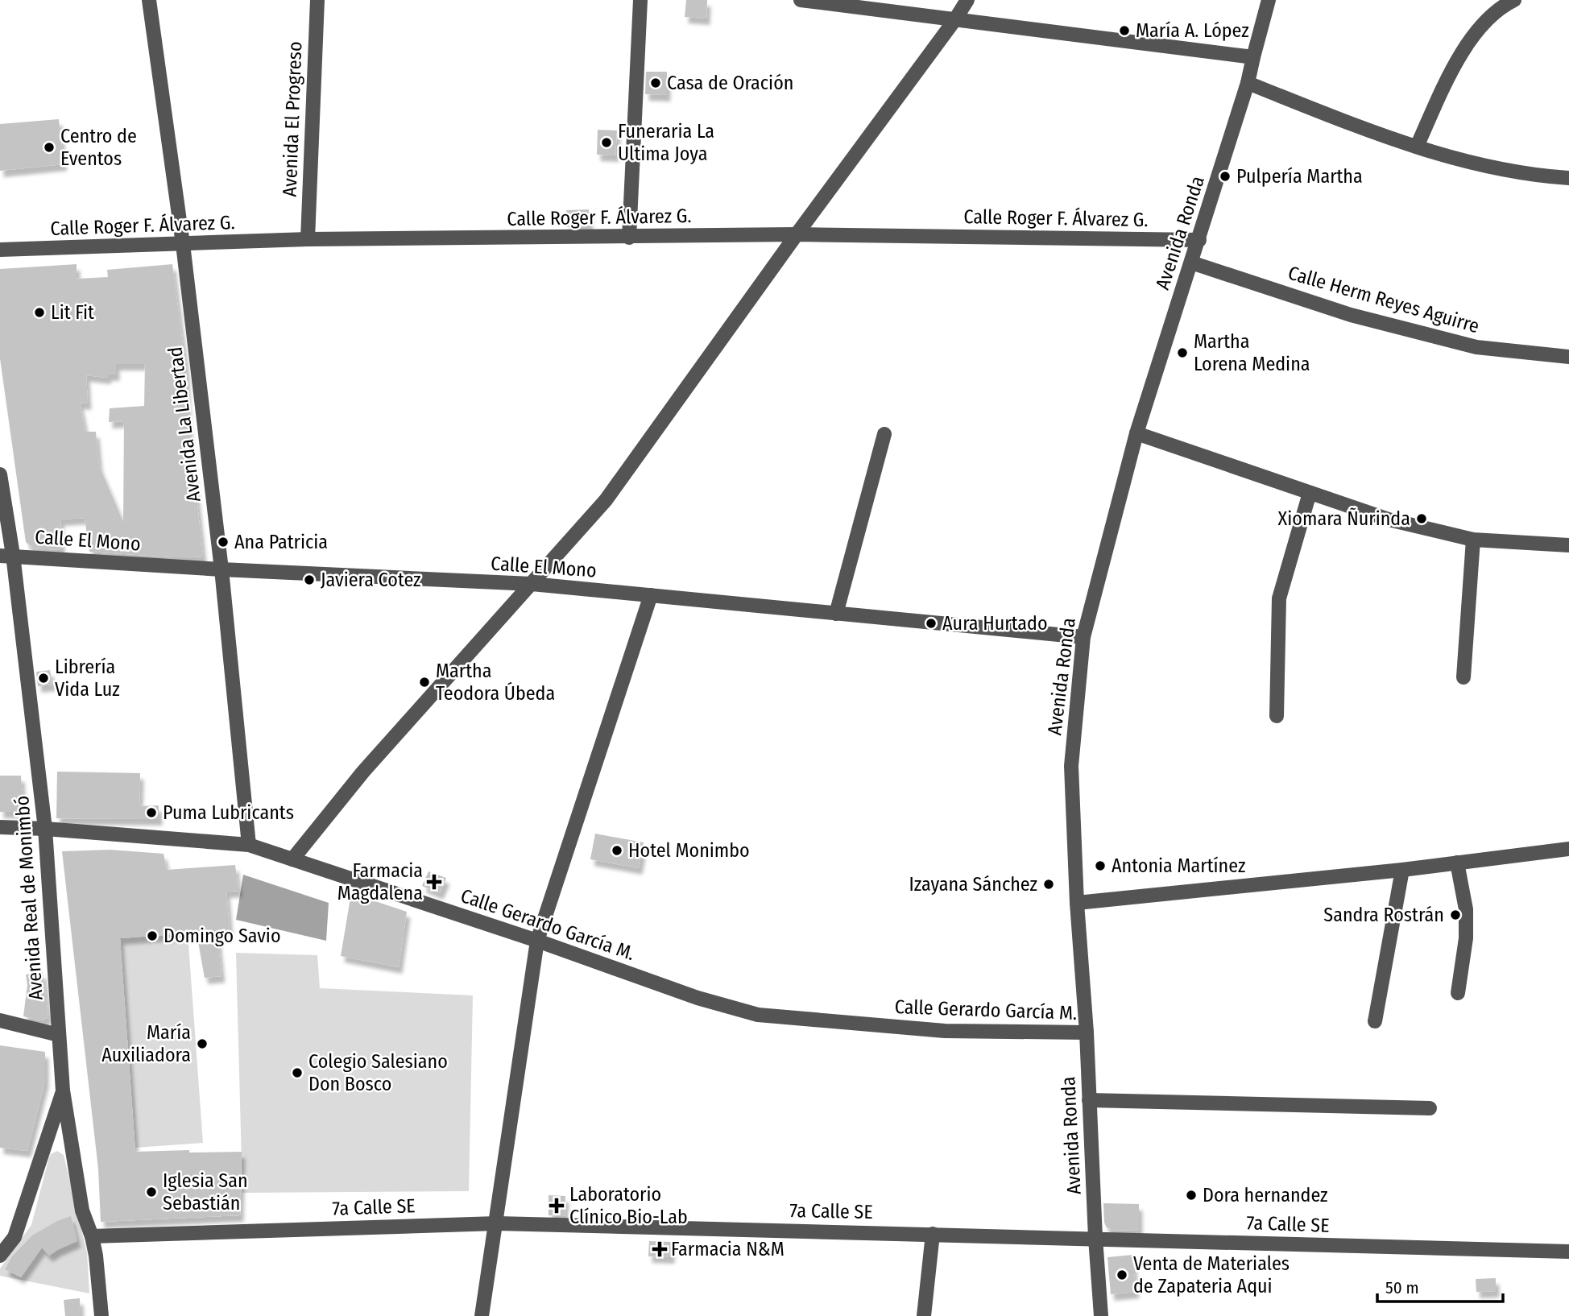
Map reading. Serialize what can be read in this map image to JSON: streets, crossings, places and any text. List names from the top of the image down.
{
  "streets": {
    "street": [
      "Avenida El Progreso",
      "Calle Roger F. Álvarez G.",
      "Avenida Ronda",
      "Calle Herm Reyes Aguirre",
      "Avenida La Libertad",
      "Calle El Mono",
      "Avenida Real de Monimbó",
      "Calle Gerardo García M.",
      "7a Calle SE"
    ]
  },
  "crossings": [
    ["Avenida El Progreso", "Calle Roger F. Álvarez G."],
    ["Calle Roger F. Álvarez G.", "Avenida Ronda"],
    ["Calle Roger F. Álvarez G.", "Avenida La Libertad"],
    ["Avenida Ronda", "Calle Herm Reyes Aguirre"],
    ["Avenida Ronda", "Calle El Mono"],
    ["Avenida Ronda", "Calle Gerardo García M."],
    ["Avenida Ronda", "7a Calle SE"],
    ["Avenida La Libertad", "Calle El Mono"],
    ["Avenida La Libertad", "Calle Gerardo García M."],
    ["Calle El Mono", "Avenida Real de Monimbó"],
    ["Avenida Real de Monimbó", "Calle Gerardo García M."],
    ["Avenida Real de Monimbó", "7a Calle SE"]
  ],
  "places": {
    "other": [
      "María A. López",
      "Casa de Oración",
      "Funeraria La Ultima Joya",
      "Centro de Eventos",
      "Pulpería Martha",
      "Lit Fit",
      "Martha Lorena Medina",
      "Xiomara Ñurinda",
      "Ana Patricia",
      "Javiera Cotez",
      "Aura Hurtado",
      "Librería Vida Luz",
      "Martha Teodora Úbeda",
      "Puma Lubricants",
      "Hotel Monimbo",
      "Antonia Martínez",
      "Izayana Sánchez",
      "Sandra Rostrán",
      "Domingo Savio",
      "María Auxiliadora",
      "Colegio Salesiano Don Bosco",
      "Iglesia San Sebastián",
      "Dora hernandez",
      "Venta de Materiales de Zapateria Aqui"
    ],
    "health": ["Farmacia Magdalena", "Laboratorio Clínico Bio-Lab", "Farmacia N&M"]
  },
  "scale_bar": "50 m"
}
